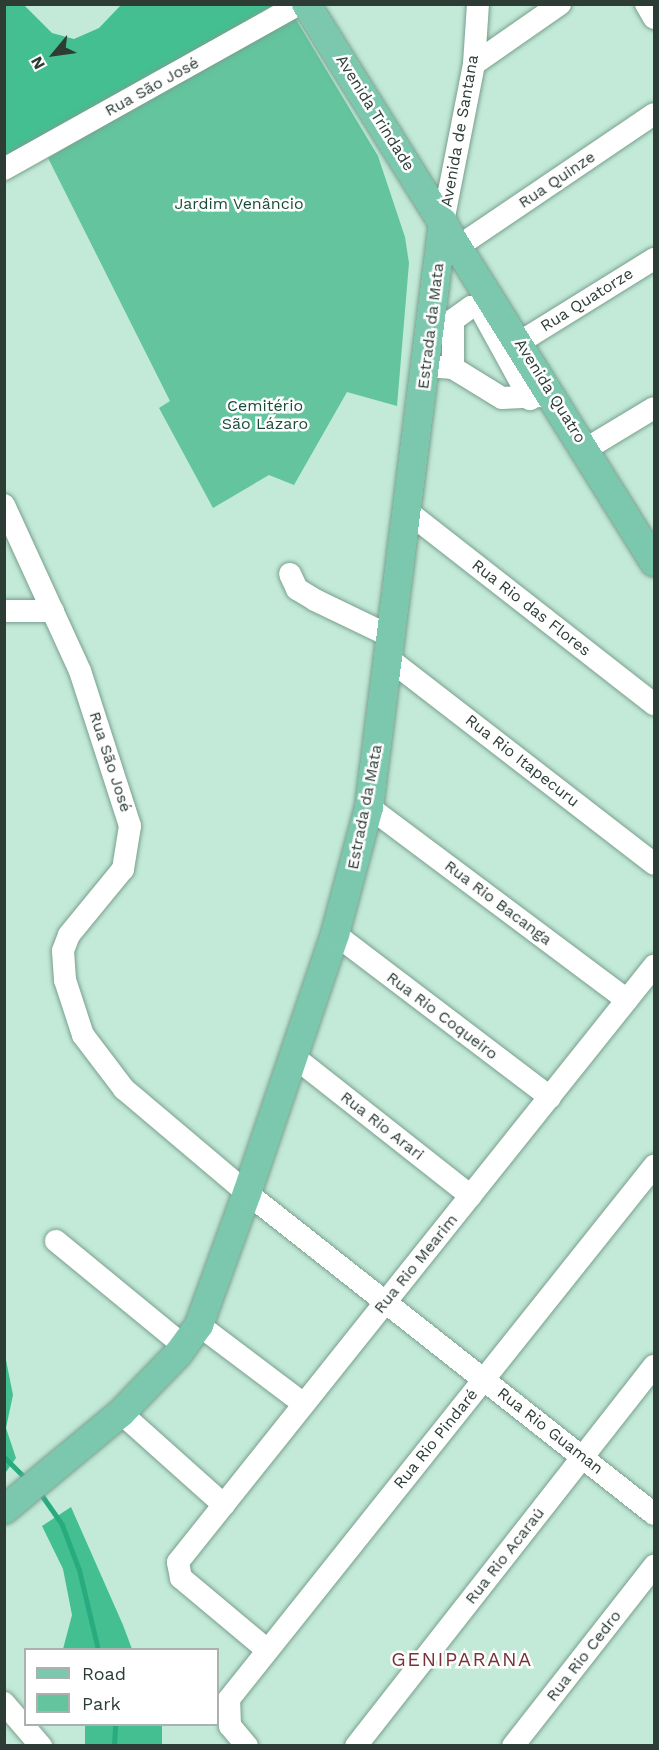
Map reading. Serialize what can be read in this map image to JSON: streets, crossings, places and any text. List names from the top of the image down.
{
  "streets": {
    "main road": ["Avenida Trindade", "Estrada da Mata", "Avenida Quatro"],
    "street": [
      "Rua São José",
      "Avenida de Santana",
      "Rua Quinze",
      "Rua Quatorze",
      "Rua Rio das Flores",
      "Rua Rio Itapecuru",
      "Rua Rio Bacanga",
      "Rua Rio Coqueiro",
      "Rua Rio Arari",
      "Rua Rio Mearim",
      "Rua Rio Guaman",
      "Rua Rio Pindaré",
      "Rua Rio Acaraú",
      "Rua Rio Cedro"
    ]
  },
  "crossings": [
    ["Rua São José", "Estrada da Mata"],
    ["Rua São José", "Rua Rio Guaman"],
    ["Avenida Trindade", "Avenida de Santana"],
    ["Avenida Trindade", "Estrada da Mata"],
    ["Avenida Trindade", "Avenida Quatro"],
    ["Avenida de Santana", "Estrada da Mata"],
    ["Avenida de Santana", "Avenida Quatro"],
    ["Rua Quinze", "Avenida Quatro"],
    ["Rua Quatorze", "Avenida Quatro"],
    ["Estrada da Mata", "Avenida Quatro"],
    ["Estrada da Mata", "Rua Rio das Flores"],
    ["Estrada da Mata", "Rua Rio Itapecuru"],
    ["Estrada da Mata", "Rua Rio Bacanga"],
    ["Estrada da Mata", "Rua Rio Coqueiro"],
    ["Estrada da Mata", "Rua Rio Arari"],
    ["Estrada da Mata", "Rua Rio Guaman"],
    ["Rua Rio Bacanga", "Rua Rio Mearim"],
    ["Rua Rio Coqueiro", "Rua Rio Mearim"],
    ["Rua Rio Arari", "Rua Rio Mearim"],
    ["Rua Rio Mearim", "Rua Rio Guaman"],
    ["Rua Rio Mearim", "Rua Rio Pindaré"],
    ["Rua Rio Guaman", "Rua Rio Pindaré"],
    ["Rua Rio Guaman", "Rua Rio Acaraú"]
  ],
  "districts": ["GENIPARANA"],
  "parks": ["Jardim Venâncio", "Cemitério São Lázaro"],
  "legend": ["Road", "Park"],
  "north": "bottom left"
}
